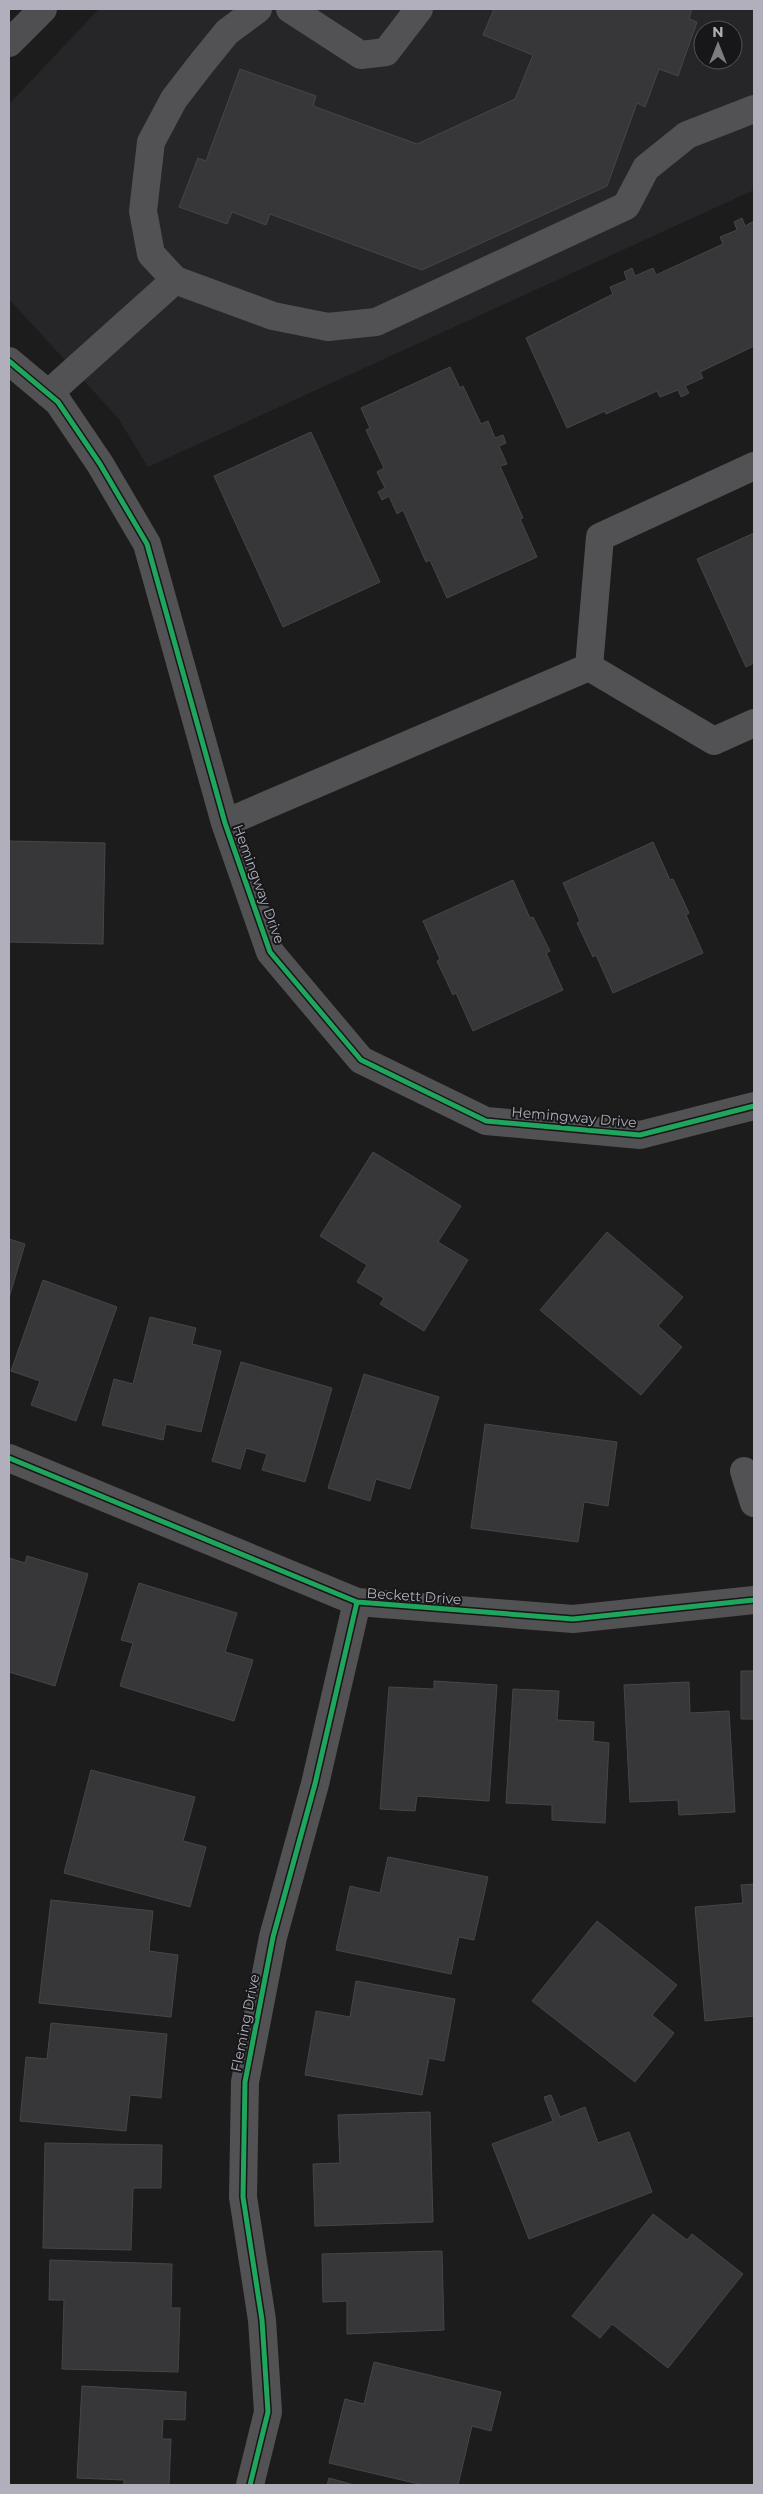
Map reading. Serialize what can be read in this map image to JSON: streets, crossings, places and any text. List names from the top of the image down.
{
  "streets": {
    "street": ["Hemingway Drive", "Beckett Drive", "Fleming Drive"]
  },
  "crossings": [
    ["Beckett Drive", "Fleming Drive"]
  ],
  "north": "top"
}
